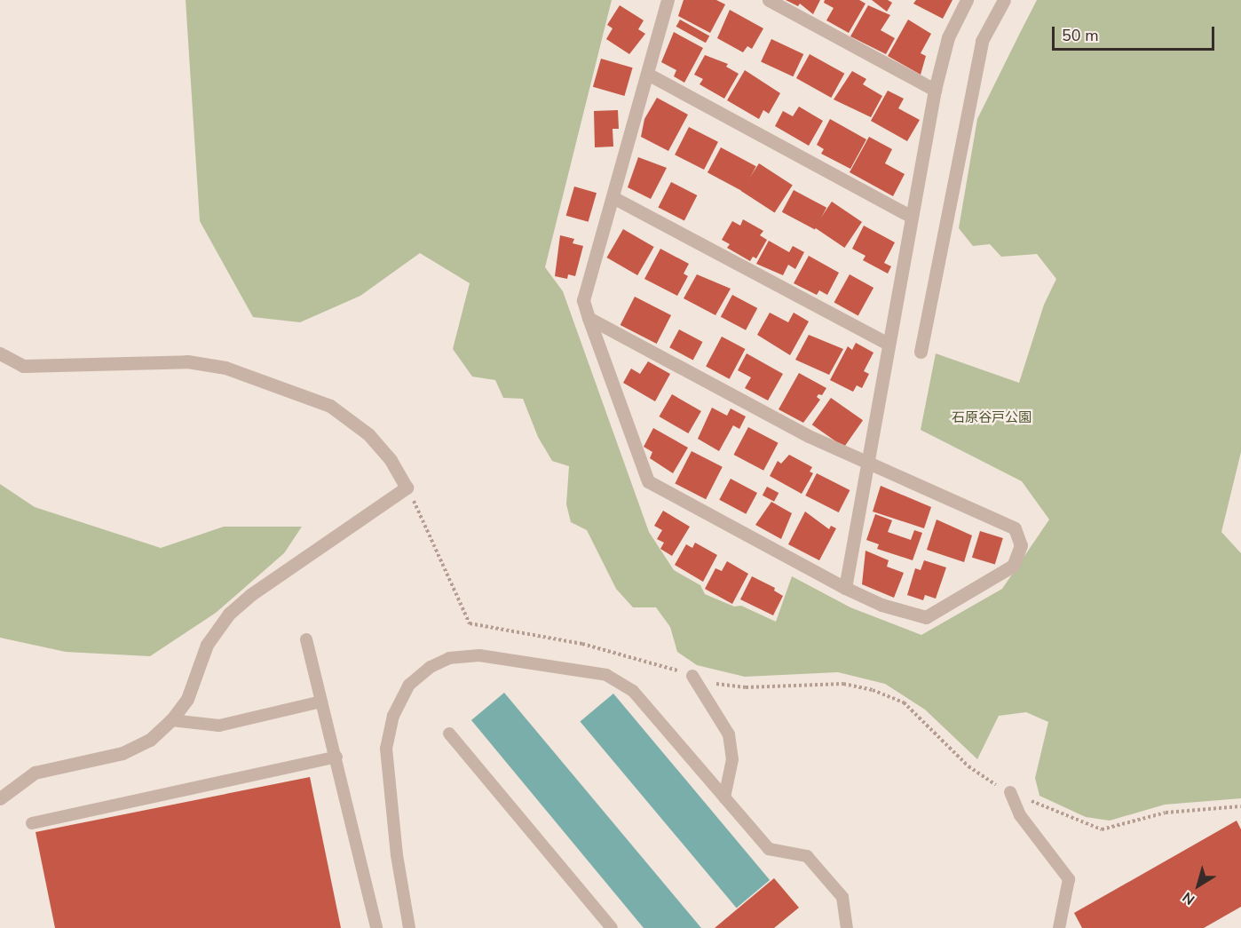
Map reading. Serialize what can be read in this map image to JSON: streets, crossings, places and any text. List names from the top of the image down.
{
  "parks": ["石原谷戸公園"],
  "scale_bar": "50 m",
  "north": "bottom left"
}
